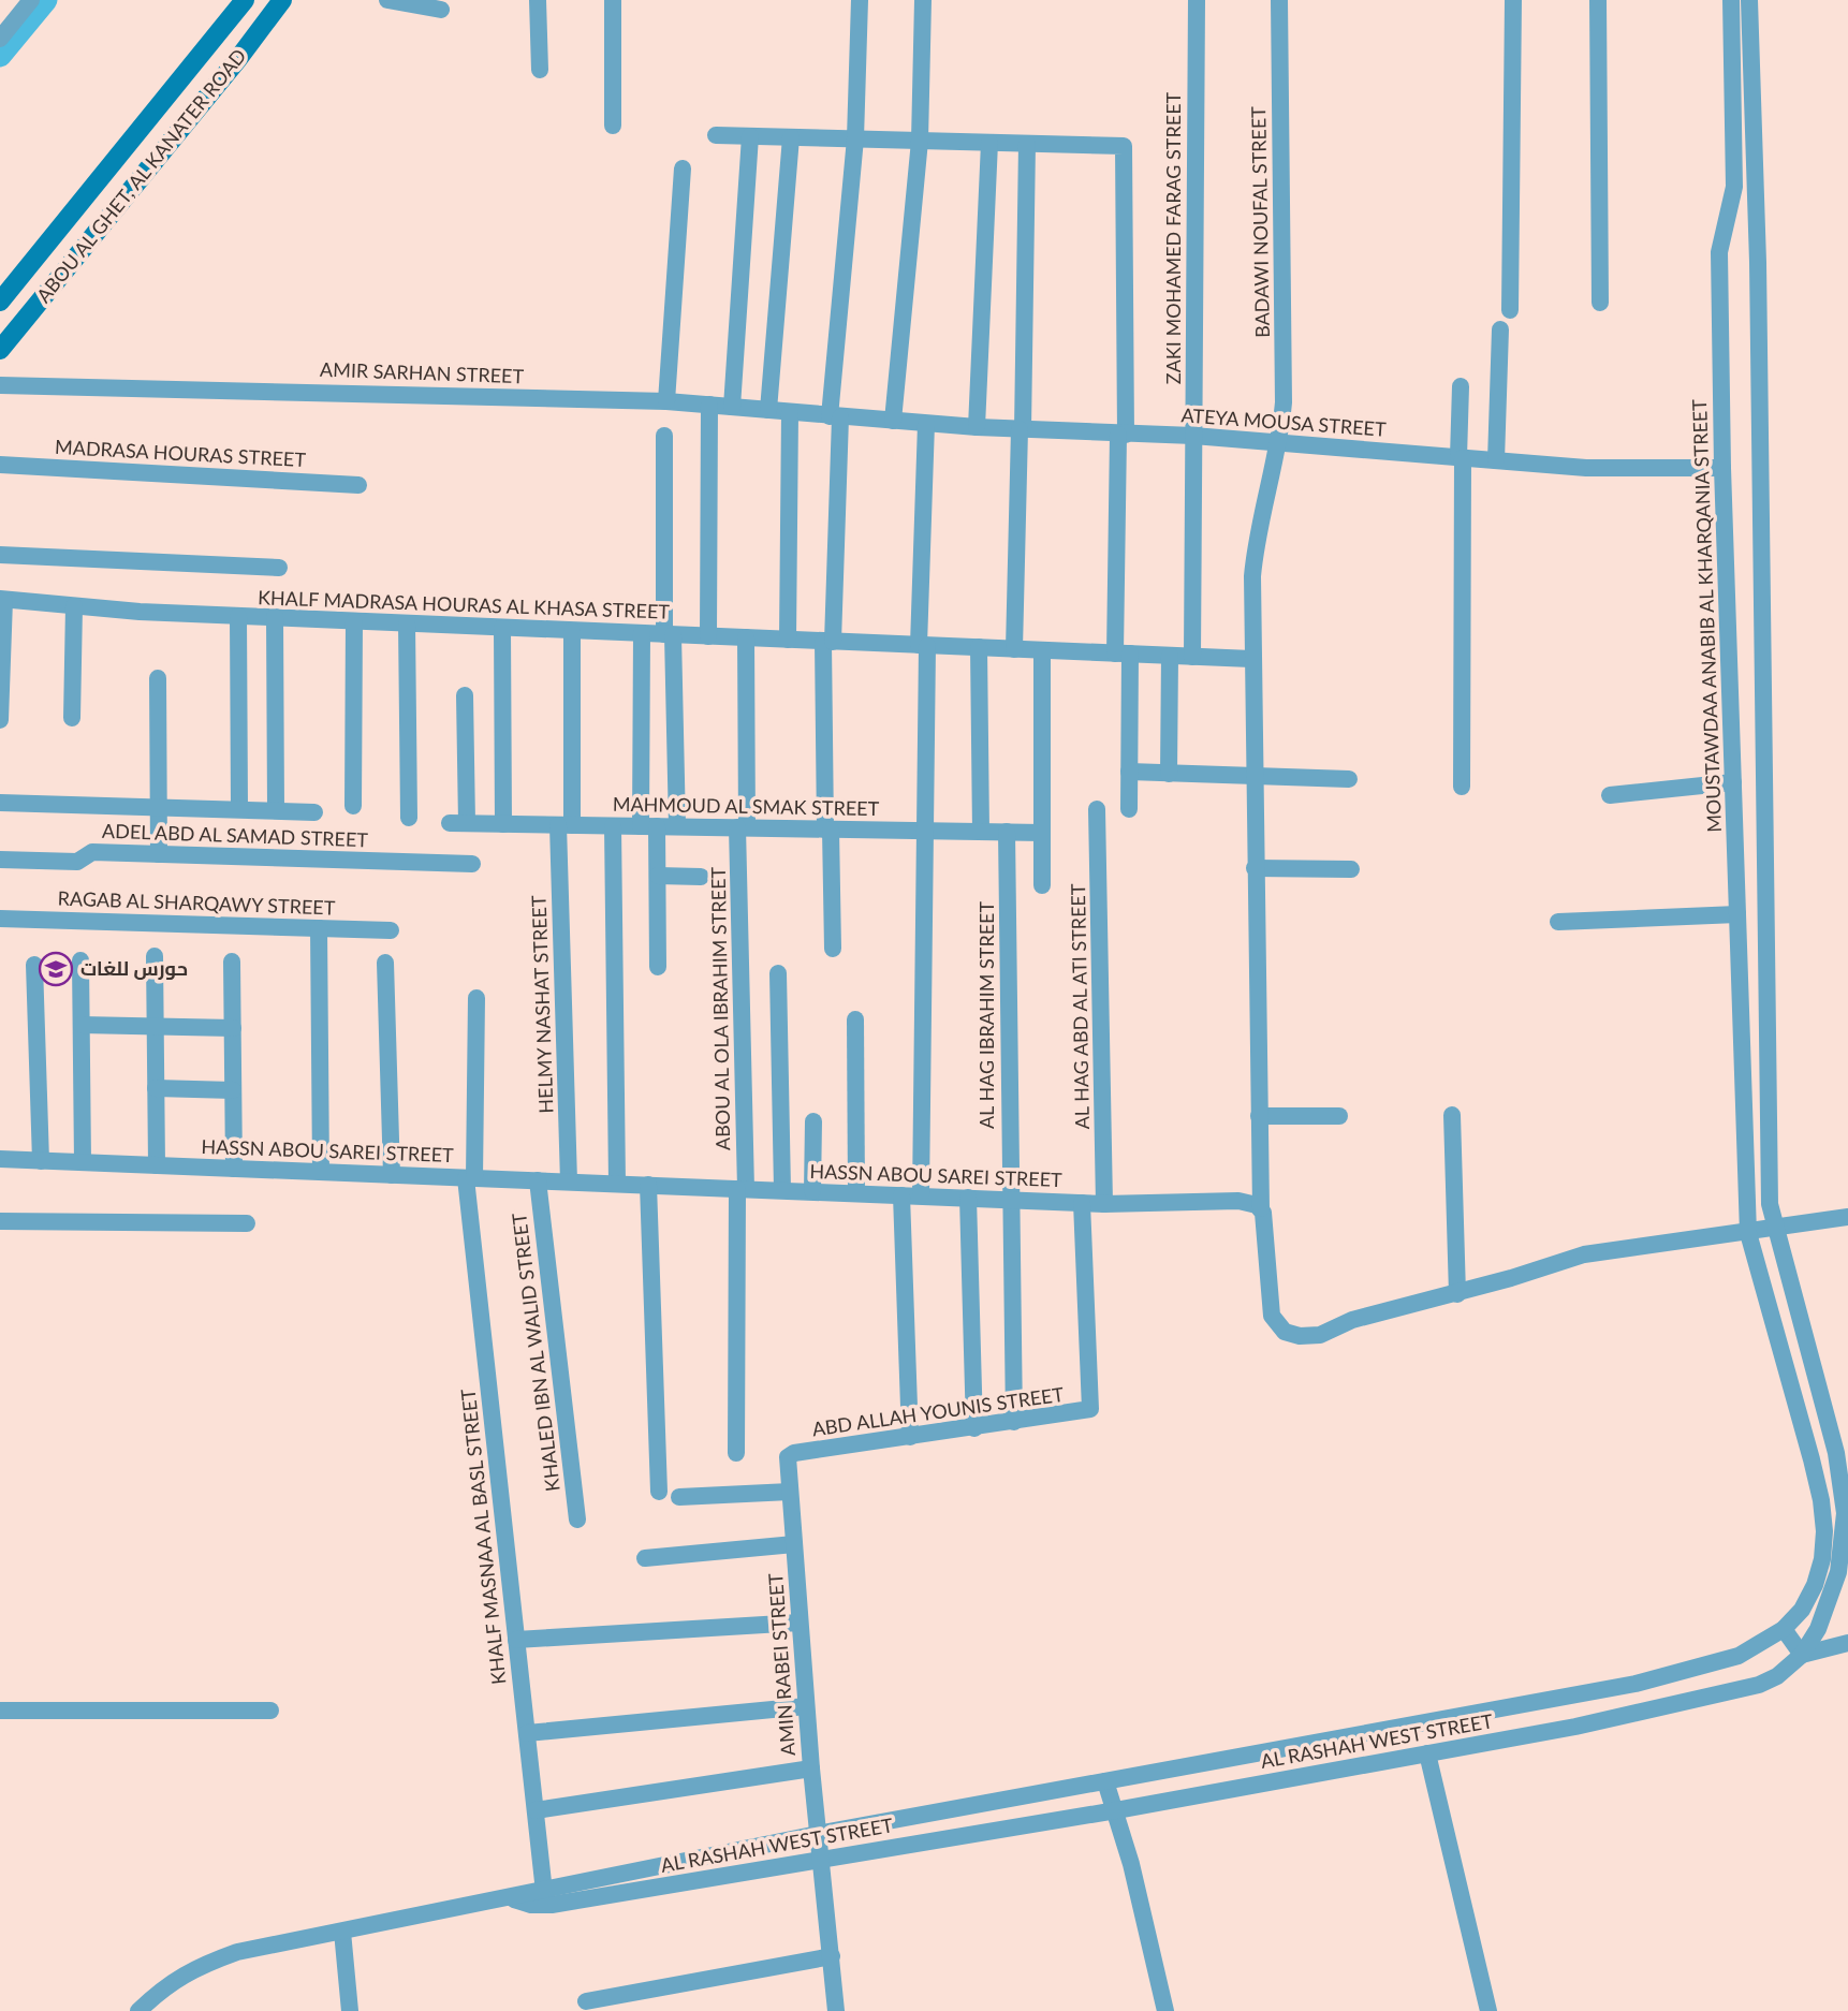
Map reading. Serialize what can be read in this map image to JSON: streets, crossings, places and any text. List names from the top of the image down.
{
  "streets": {
    "main road": ["ABOU AL GHET, AL KANATER ROAD"],
    "street": [
      "BADAWI NOUFAL STREET",
      "ZAKI MOHAMED FARAG STREET",
      "AMIR SARHAN STREET",
      "ATEYA MOUSA STREET",
      "MADRASA HOURAS STREET",
      "KHALF MADRASA HOURAS AL KHASA STREET",
      "MOUSTAWDAA ANABIB AL KHARQANIA STREET",
      "MAHMOUD AL SMAK STREET",
      "ADEL ABD AL SAMAD STREET",
      "RAGAB AL SHARQAWY STREET",
      "HELMY NASHAT STREET",
      "AL HAG ABD AL ATI STREET",
      "ABOU AL OLA IBRAHIM STREET",
      "AL HAG IBRAHIM STREET",
      "HASSN ABOU SAREI STREET",
      "KHALED IBN AL WALID STREET",
      "ABD ALLAH YOUNIS STREET",
      "KHALF MASNAA AL BASL STREET",
      "AMIN RABEI STREET",
      "AL RASHAH WEST STREET"
    ]
  },
  "crossings": [
    ["BADAWI NOUFAL STREET", "ATEYA MOUSA STREET"],
    ["BADAWI NOUFAL STREET", "KHALF MADRASA HOURAS AL KHASA STREET"],
    ["BADAWI NOUFAL STREET", "HASSN ABOU SAREI STREET"],
    ["ZAKI MOHAMED FARAG STREET", "ATEYA MOUSA STREET"],
    ["ZAKI MOHAMED FARAG STREET", "KHALF MADRASA HOURAS AL KHASA STREET"],
    ["AMIR SARHAN STREET", "ATEYA MOUSA STREET"],
    ["ATEYA MOUSA STREET", "MOUSTAWDAA ANABIB AL KHARQANIA STREET"],
    ["KHALF MADRASA HOURAS AL KHASA STREET", "HELMY NASHAT STREET"],
    ["KHALF MADRASA HOURAS AL KHASA STREET", "ABOU AL OLA IBRAHIM STREET"],
    ["MOUSTAWDAA ANABIB AL KHARQANIA STREET", "AL RASHAH WEST STREET"],
    ["MAHMOUD AL SMAK STREET", "HELMY NASHAT STREET"],
    ["MAHMOUD AL SMAK STREET", "ABOU AL OLA IBRAHIM STREET"],
    ["MAHMOUD AL SMAK STREET", "AL HAG IBRAHIM STREET"],
    ["HELMY NASHAT STREET", "HASSN ABOU SAREI STREET"],
    ["AL HAG ABD AL ATI STREET", "HASSN ABOU SAREI STREET"],
    ["ABOU AL OLA IBRAHIM STREET", "HASSN ABOU SAREI STREET"],
    ["AL HAG IBRAHIM STREET", "HASSN ABOU SAREI STREET"],
    ["AL HAG IBRAHIM STREET", "ABD ALLAH YOUNIS STREET"],
    ["HASSN ABOU SAREI STREET", "KHALED IBN AL WALID STREET"],
    ["HASSN ABOU SAREI STREET", "ABD ALLAH YOUNIS STREET"],
    ["HASSN ABOU SAREI STREET", "KHALF MASNAA AL BASL STREET"],
    ["ABD ALLAH YOUNIS STREET", "AMIN RABEI STREET"],
    ["KHALF MASNAA AL BASL STREET", "AL RASHAH WEST STREET"],
    ["AMIN RABEI STREET", "AL RASHAH WEST STREET"]
  ],
  "places": {
    "school or university": ["حورس للغات"]
  }
}
